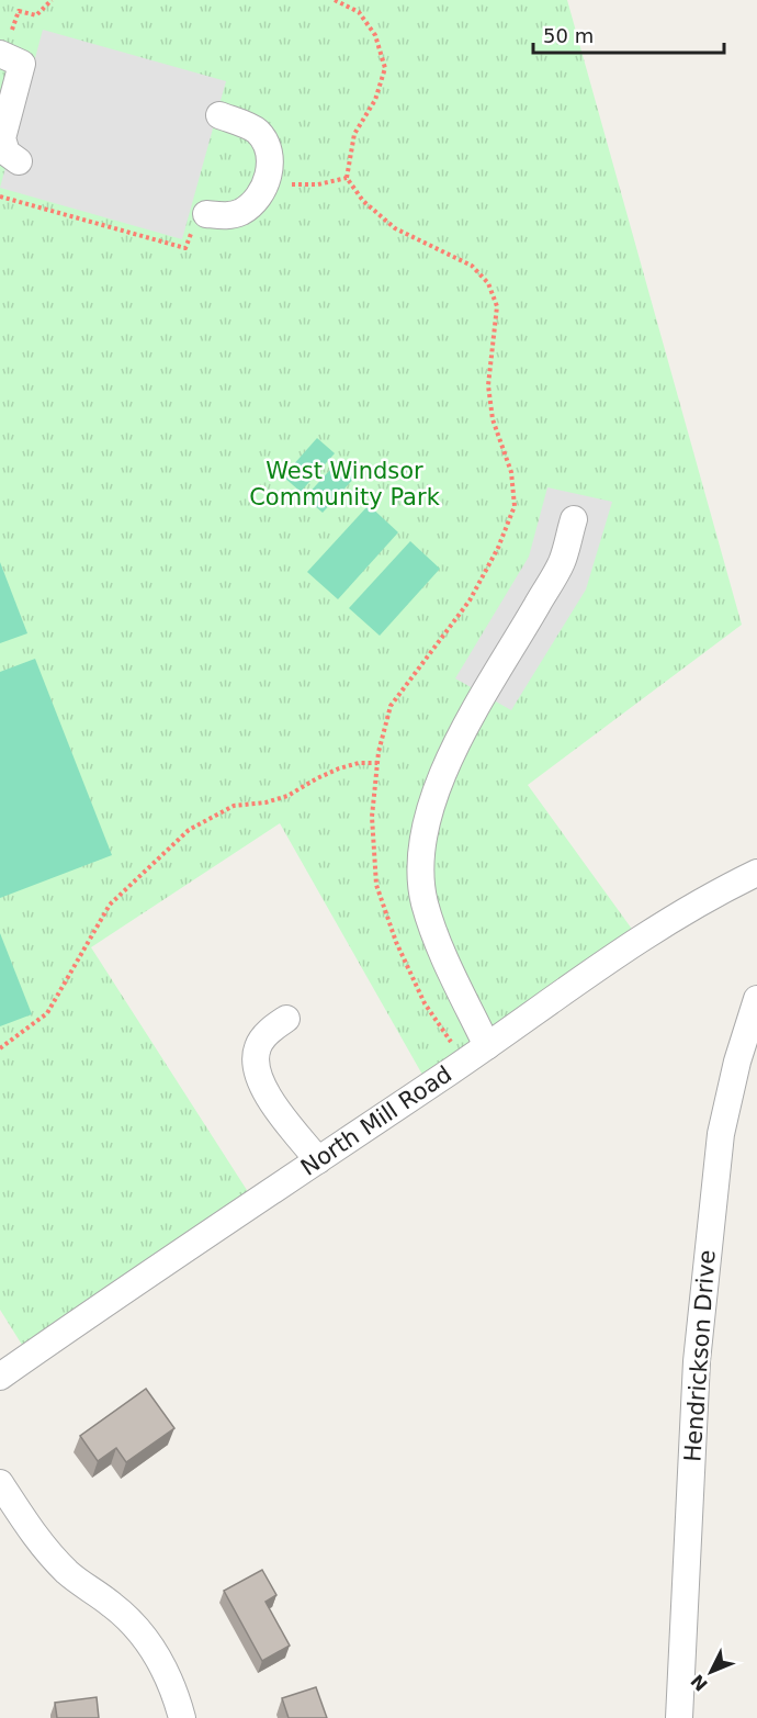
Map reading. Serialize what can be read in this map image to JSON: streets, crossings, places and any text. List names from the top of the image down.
{
  "streets": {
    "street": ["North Mill Road", "Hendrickson Drive"]
  },
  "parks": ["West Windsor Community Park"],
  "scale_bar": "50 m",
  "north": "bottom left"
}
